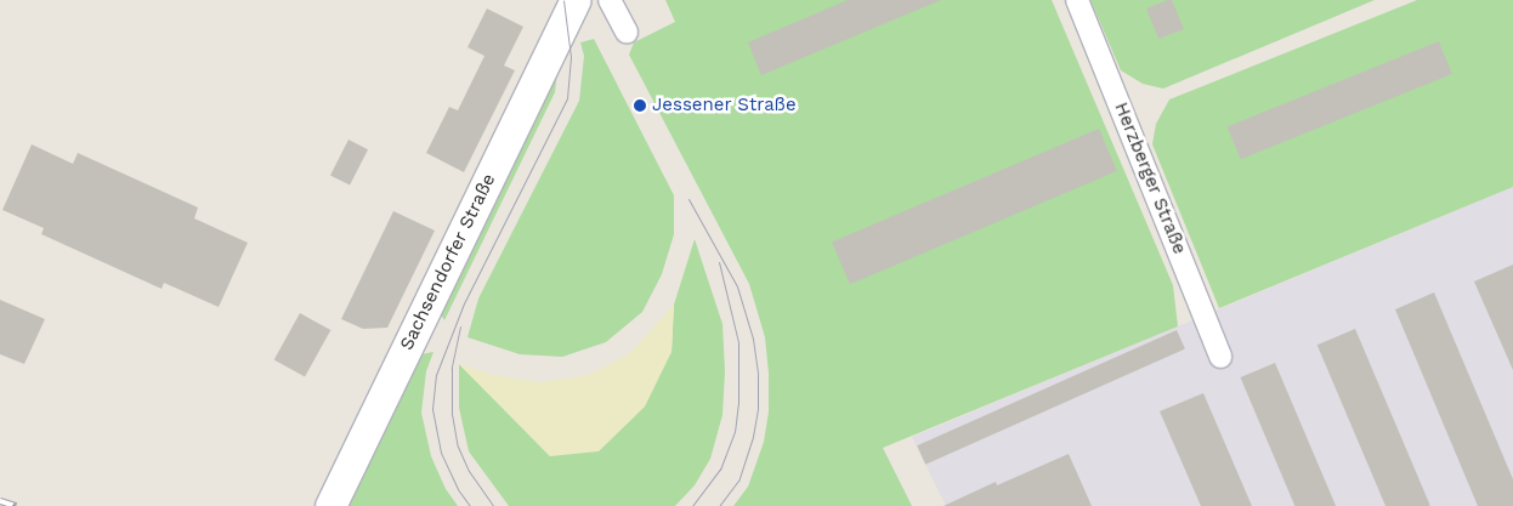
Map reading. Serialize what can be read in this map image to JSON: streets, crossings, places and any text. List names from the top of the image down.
{
  "streets": {
    "street": ["Herzberger Straße", "Sachsendorfer Straße"]
  },
  "places": ["Jessener Straße"]
}
